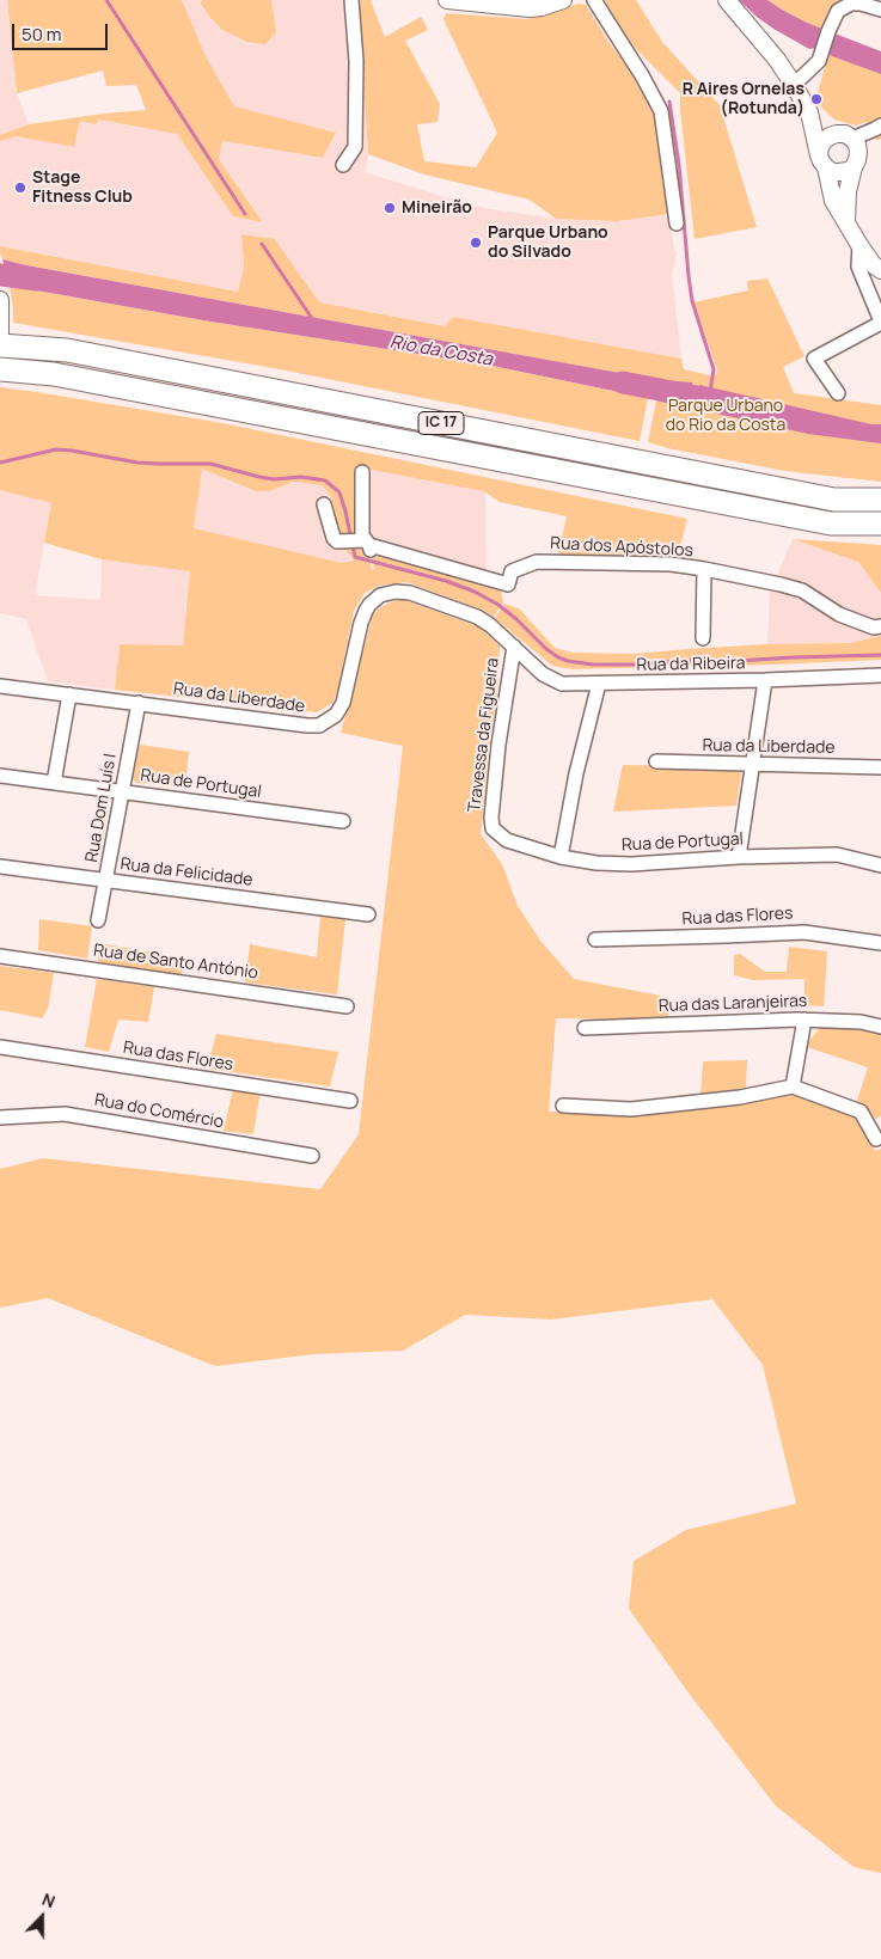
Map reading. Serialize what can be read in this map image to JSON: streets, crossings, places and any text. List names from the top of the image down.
{
  "streets": {
    "highway": ["IC 17"],
    "street": [
      "Rua dos Apóstolos",
      "Rua da Ribeira",
      "Rua da Liberdade",
      "Travessa da Figueira",
      "Rua de Portugal",
      "Rua Dom Luís I",
      "Rua da Felicidade",
      "Rua das Flores",
      "Rua de Santo António",
      "Rua das Laranjeiras",
      "Rua do Comércio"
    ]
  },
  "crossings": [
    ["Rua da Ribeira", "Rua da Liberdade"],
    ["Rua da Ribeira", "Travessa da Figueira"],
    ["Rua da Liberdade", "Travessa da Figueira"],
    ["Rua da Liberdade", "Rua Dom Luís I"],
    ["Travessa da Figueira", "Rua de Portugal"],
    ["Rua de Portugal", "Rua Dom Luís I"],
    ["Rua Dom Luís I", "Rua da Felicidade"]
  ],
  "water": ["Rio da Costa"],
  "parks": ["Parque Urbano do Rio da Costa"],
  "places": [
    "R Aires Ornelas (Rotunda)",
    "Stage Fitness Club",
    "Mineirão",
    "Parque Urbano do Silvado"
  ],
  "scale_bar": "50 m",
  "north": "top"
}
